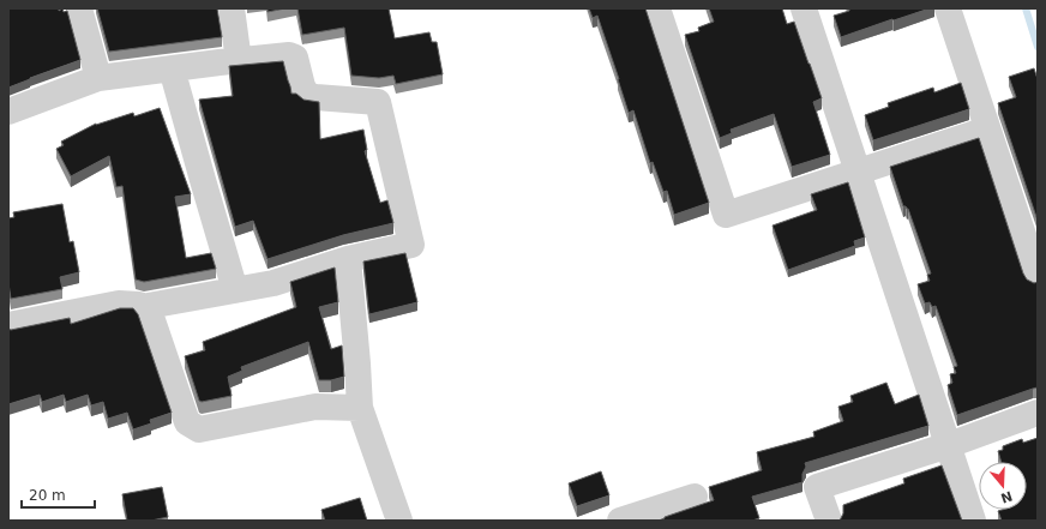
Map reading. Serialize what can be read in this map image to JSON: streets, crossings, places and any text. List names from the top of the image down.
{
  "scale_bar": "20 m",
  "north": "bottom"
}
